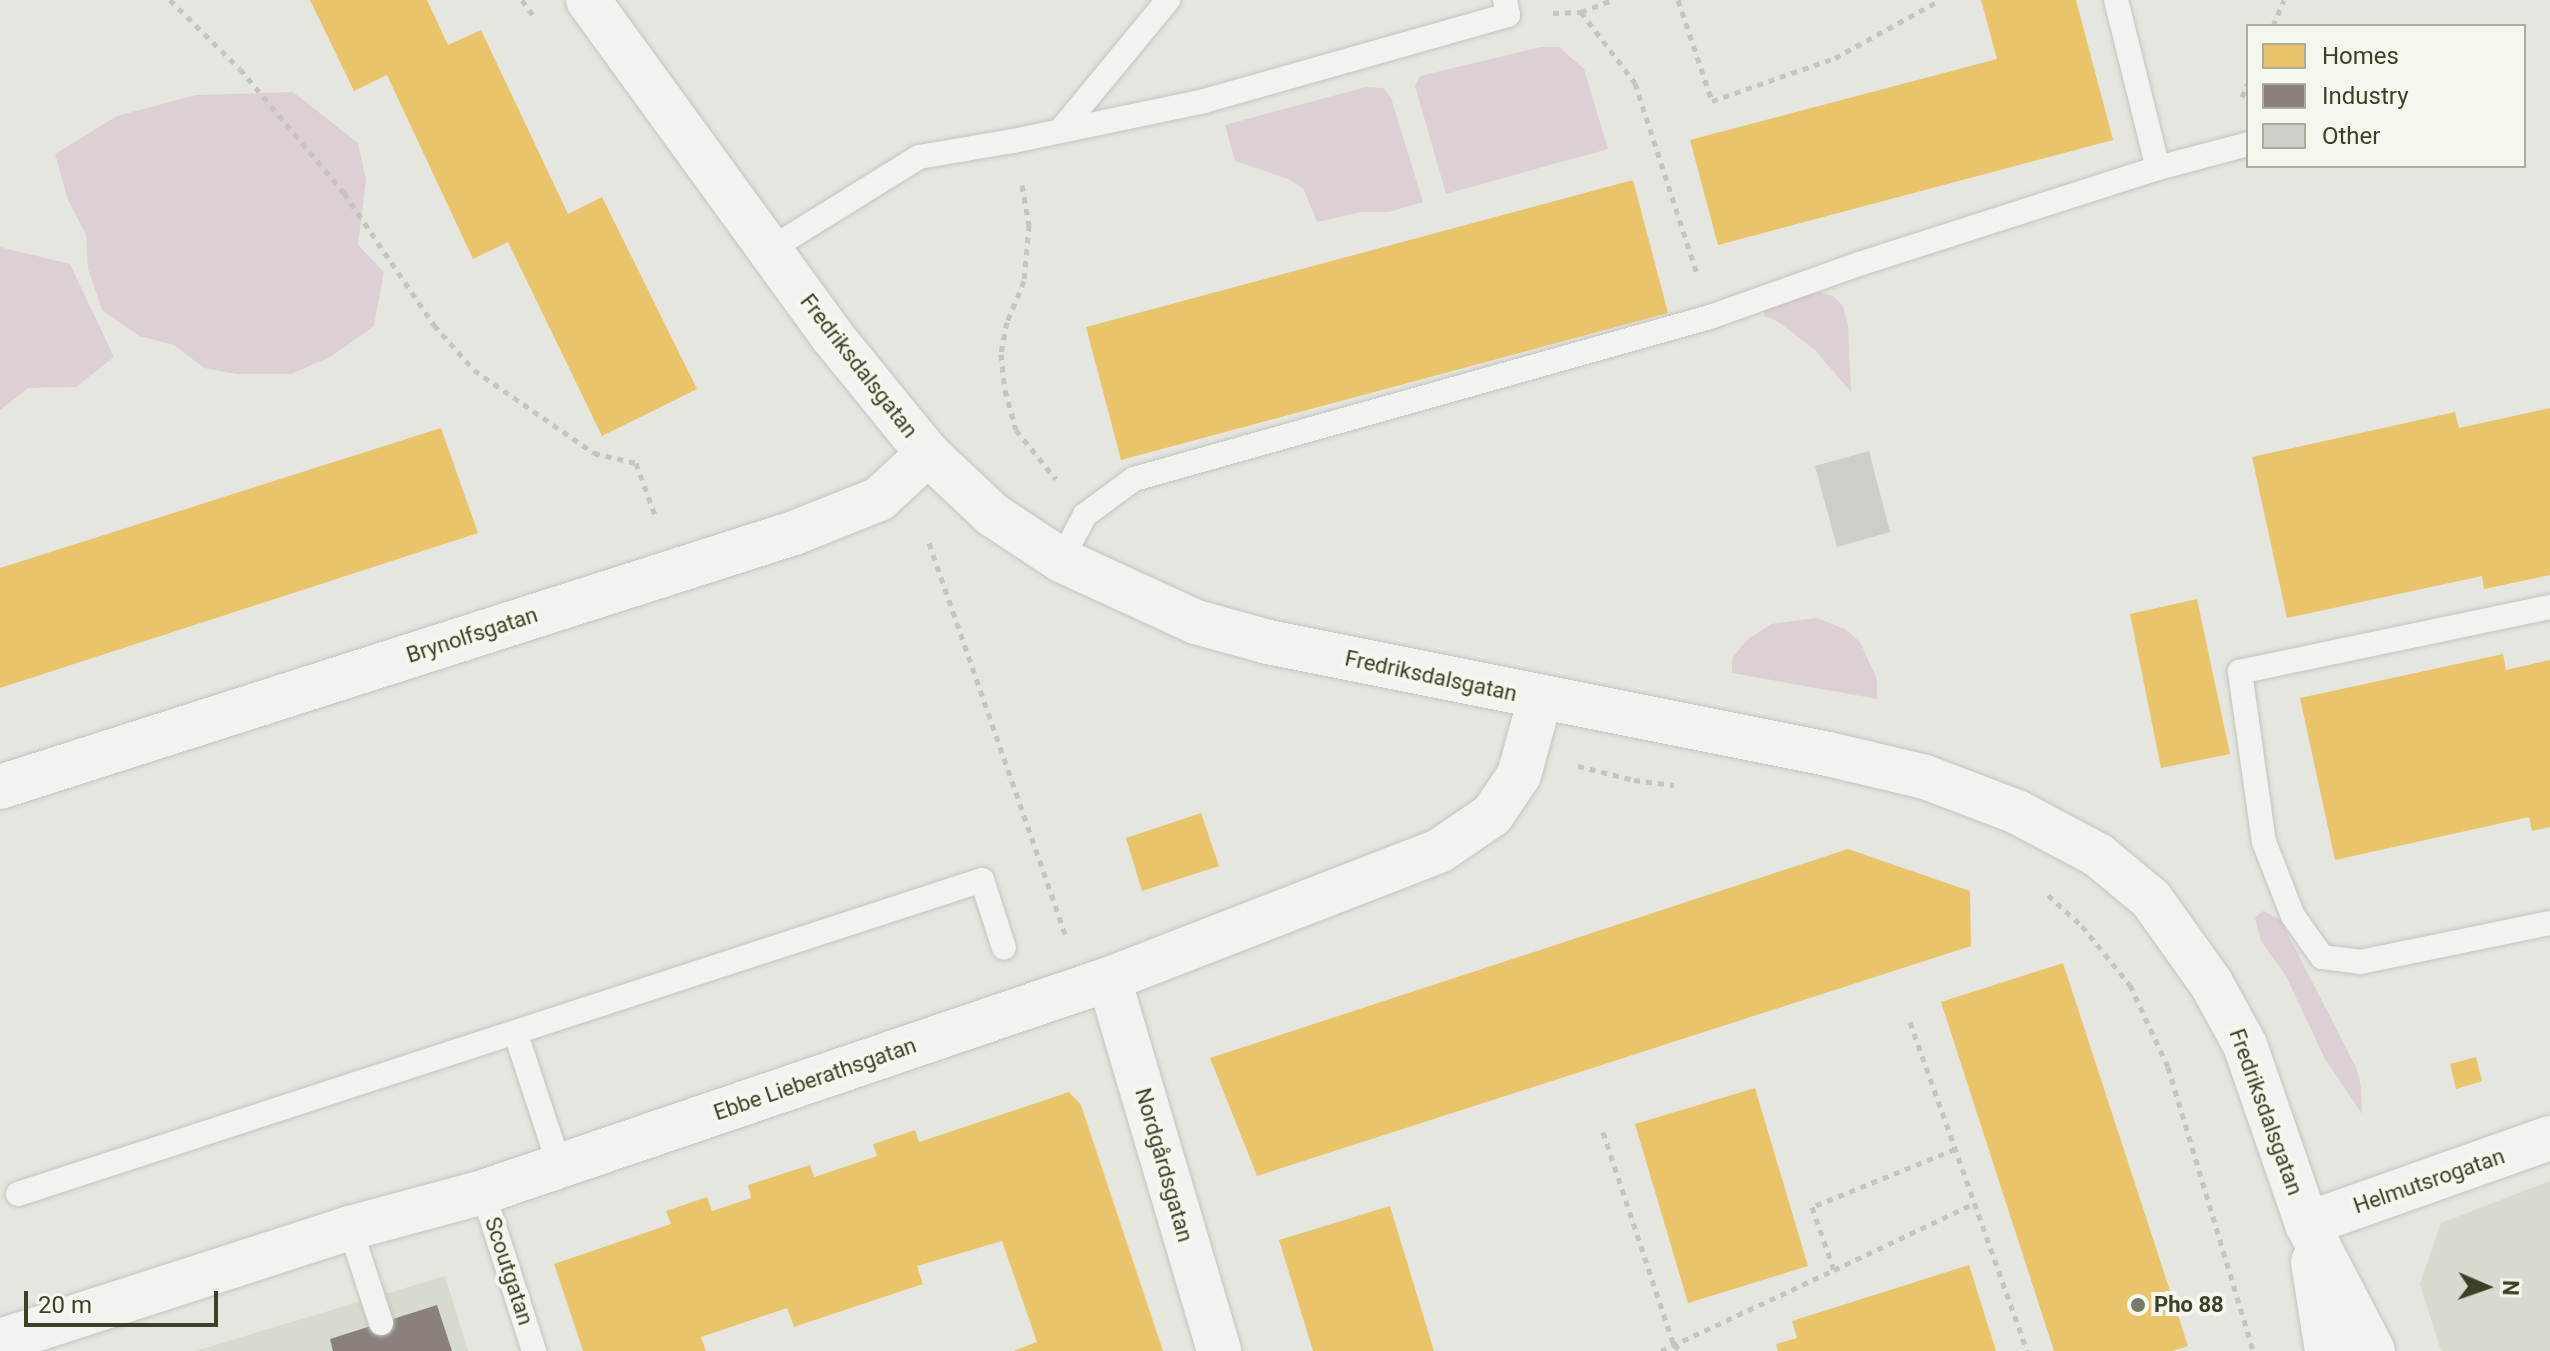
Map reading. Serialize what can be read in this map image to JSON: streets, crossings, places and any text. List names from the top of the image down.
{
  "streets": {
    "street": [
      "Fredriksdalsgatan",
      "Brynolfsgatan",
      "Ebbe Lieberathsgatan",
      "Nordgårdsgatan",
      "Helmutsrogatan"
    ],
    "lane": ["Scoutgatan"]
  },
  "crossings": [
    ["Fredriksdalsgatan", "Brynolfsgatan"],
    ["Fredriksdalsgatan", "Ebbe Lieberathsgatan"],
    ["Fredriksdalsgatan", "Helmutsrogatan"],
    ["Ebbe Lieberathsgatan", "Nordgårdsgatan"],
    ["Ebbe Lieberathsgatan", "Scoutgatan"]
  ],
  "places": ["Pho 88"],
  "legend": ["Homes", "Industry", "Other"],
  "scale_bar": "20 m",
  "north": "right"
}
